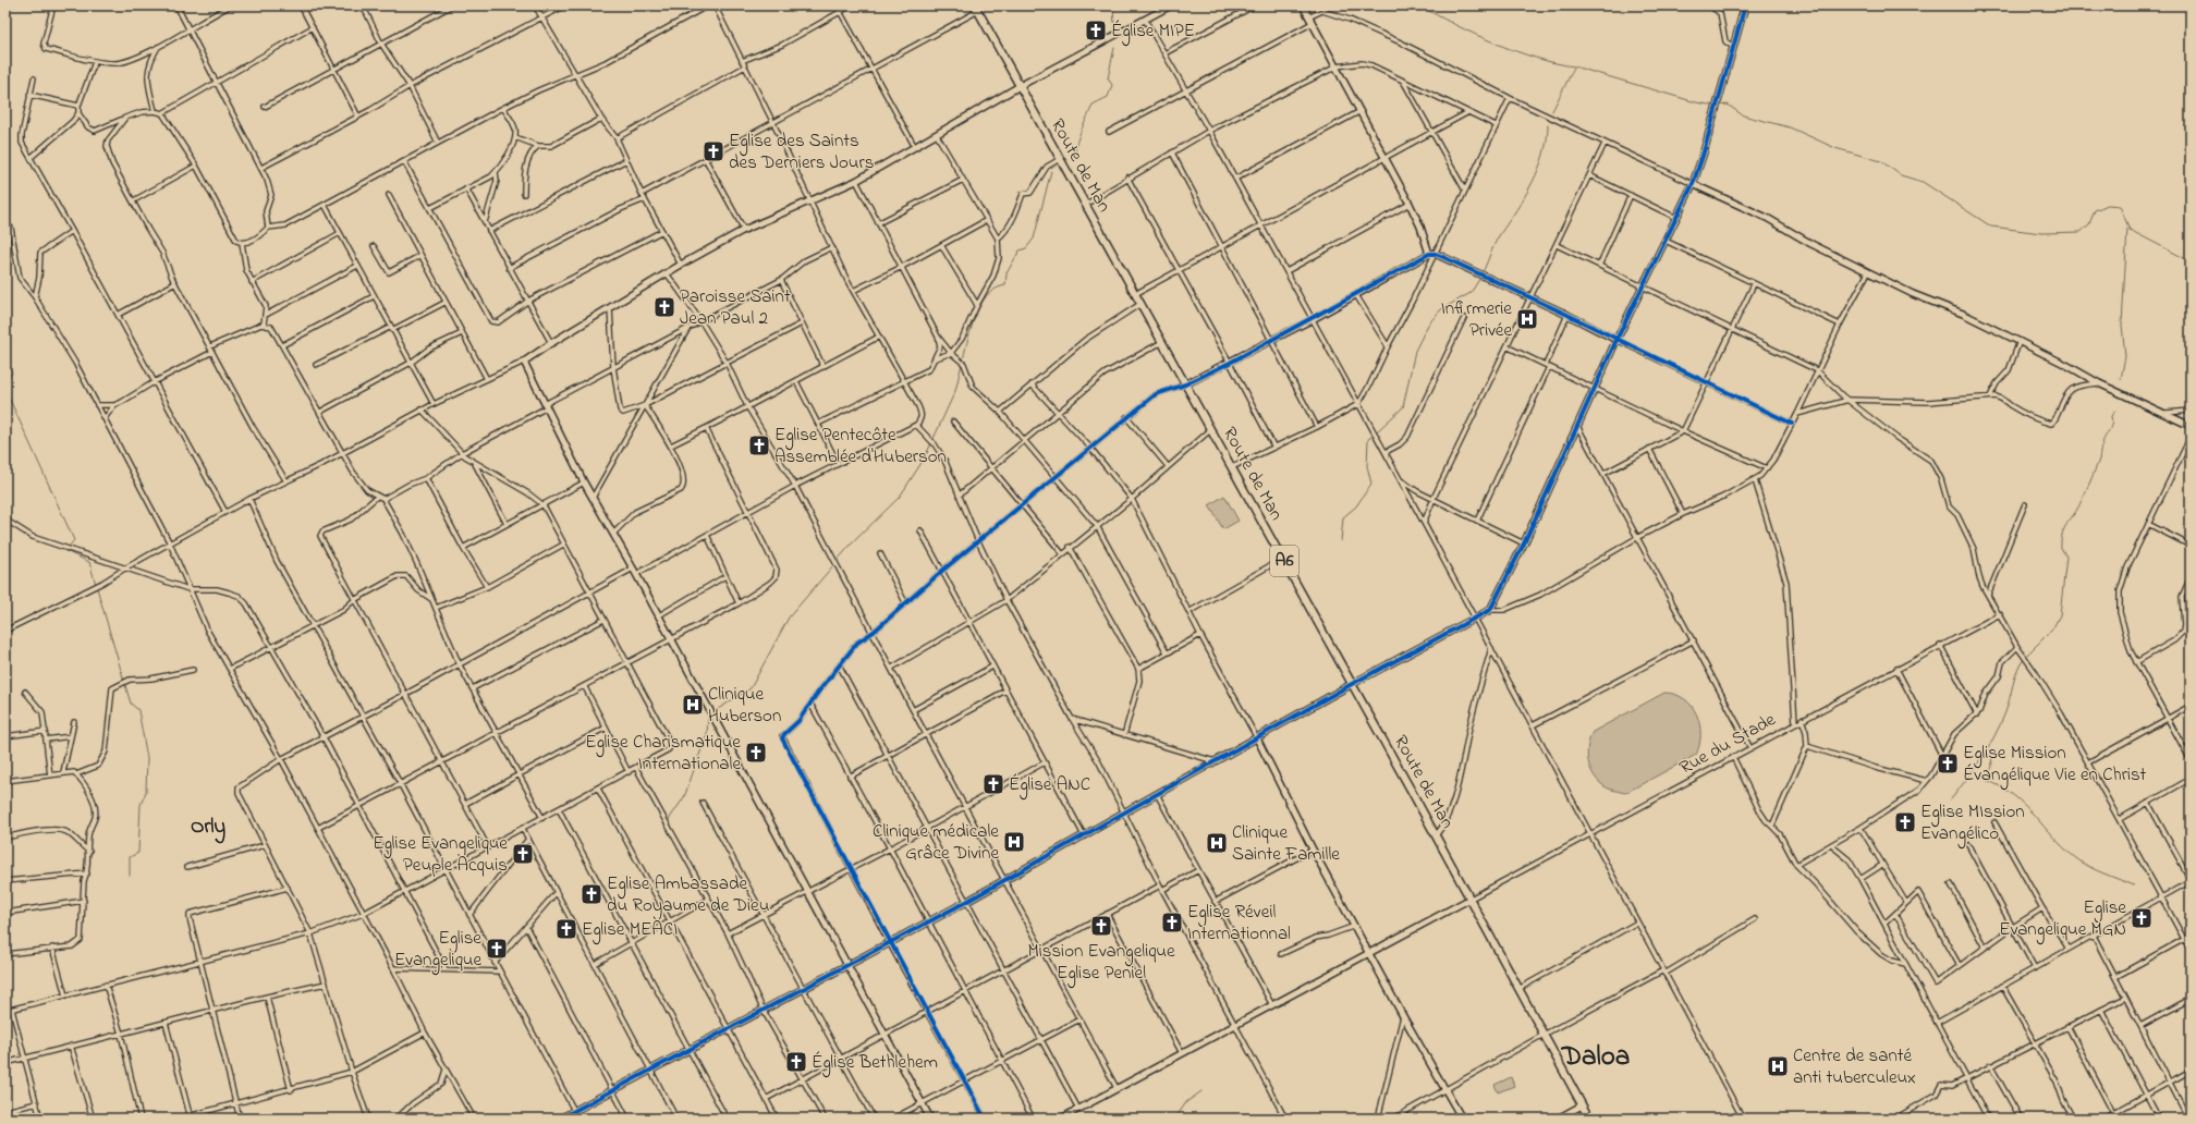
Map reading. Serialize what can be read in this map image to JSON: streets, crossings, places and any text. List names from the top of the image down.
{
  "streets": {
    "highway": ["Route de Man", "A6"],
    "street": ["Rue du Stade"]
  },
  "crossings": [
    ["Route de Man", "Rue du Stade"]
  ],
  "districts": ["Orly", "Daloa"],
  "places": {
    "church": [
      "Église MIPE",
      "Eglise des Saints des Derniers Jours",
      "Paroisse Saint Jean Paul 2",
      "Eglise Pentecôte Assemblée d'Huberson",
      "Eglise Charismatique Internationale",
      "Eglise Mission Évangélique Vie en Christ",
      "Église ANC",
      "Eglise MIssion Evangélico",
      "Eglise Evangelique Peuple Acquis",
      "Eglise Ambassade du Royaume de Dieu",
      "Eglise Evangelique MGN",
      "Eglise Réveil Internationnal",
      "Mission Evangelique Eglise Peniel",
      "Eglise MEACI",
      "Eglise Evangelique",
      "Église Bethlehem"
    ],
    "hospital": [
      "Infirmerie Privée",
      "Clinique Huberson",
      "Clinique médicale Grâce Divine",
      "Clinique Sainte Famille",
      "Centre de santé anti tuberculeux"
    ]
  }
}
